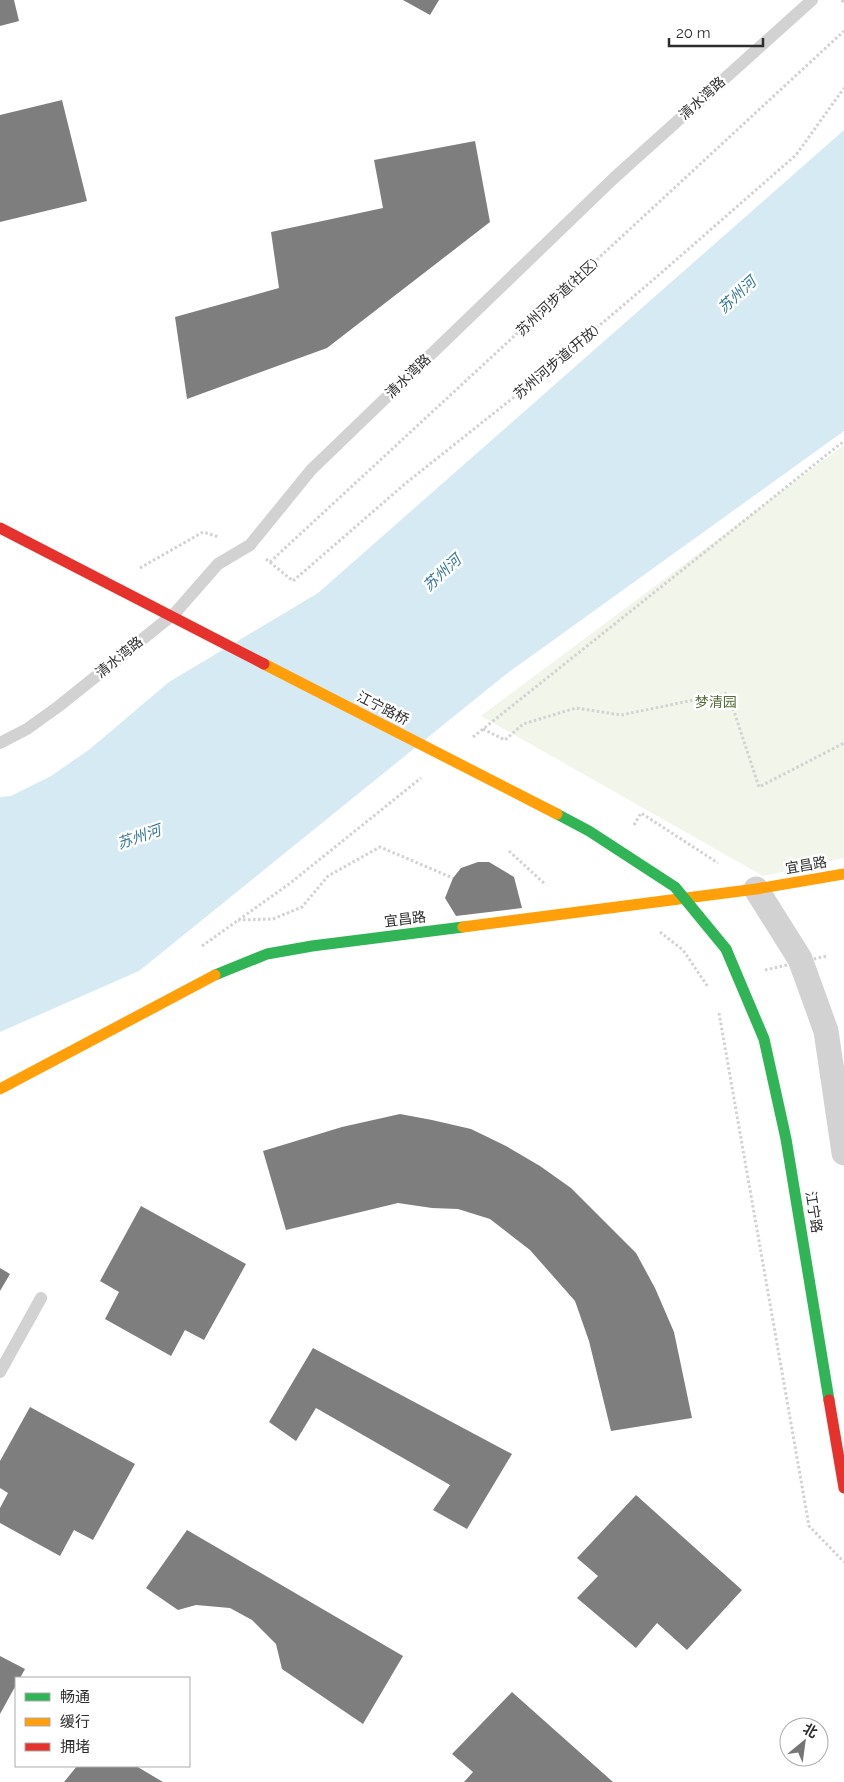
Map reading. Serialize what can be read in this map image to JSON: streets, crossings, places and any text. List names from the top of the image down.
{
  "streets": {
    "main road": ["江宁路桥", "宜昌路", "江宁路"],
    "lane": ["清水湾路"],
    "path": ["苏州河步道(社区)", "苏州河步道(开放)"]
  },
  "crossings": [
    ["清水湾路", "苏州河步道(开放)"],
    ["苏州河步道(社区)", "苏州河步道(开放)"],
    ["江宁路桥", "江宁路"]
  ],
  "water": ["苏州河"],
  "parks": ["梦清园"],
  "legend": ["畅通", "缓行", "拥堵"],
  "scale_bar": "20 m",
  "north": "top right"
}
